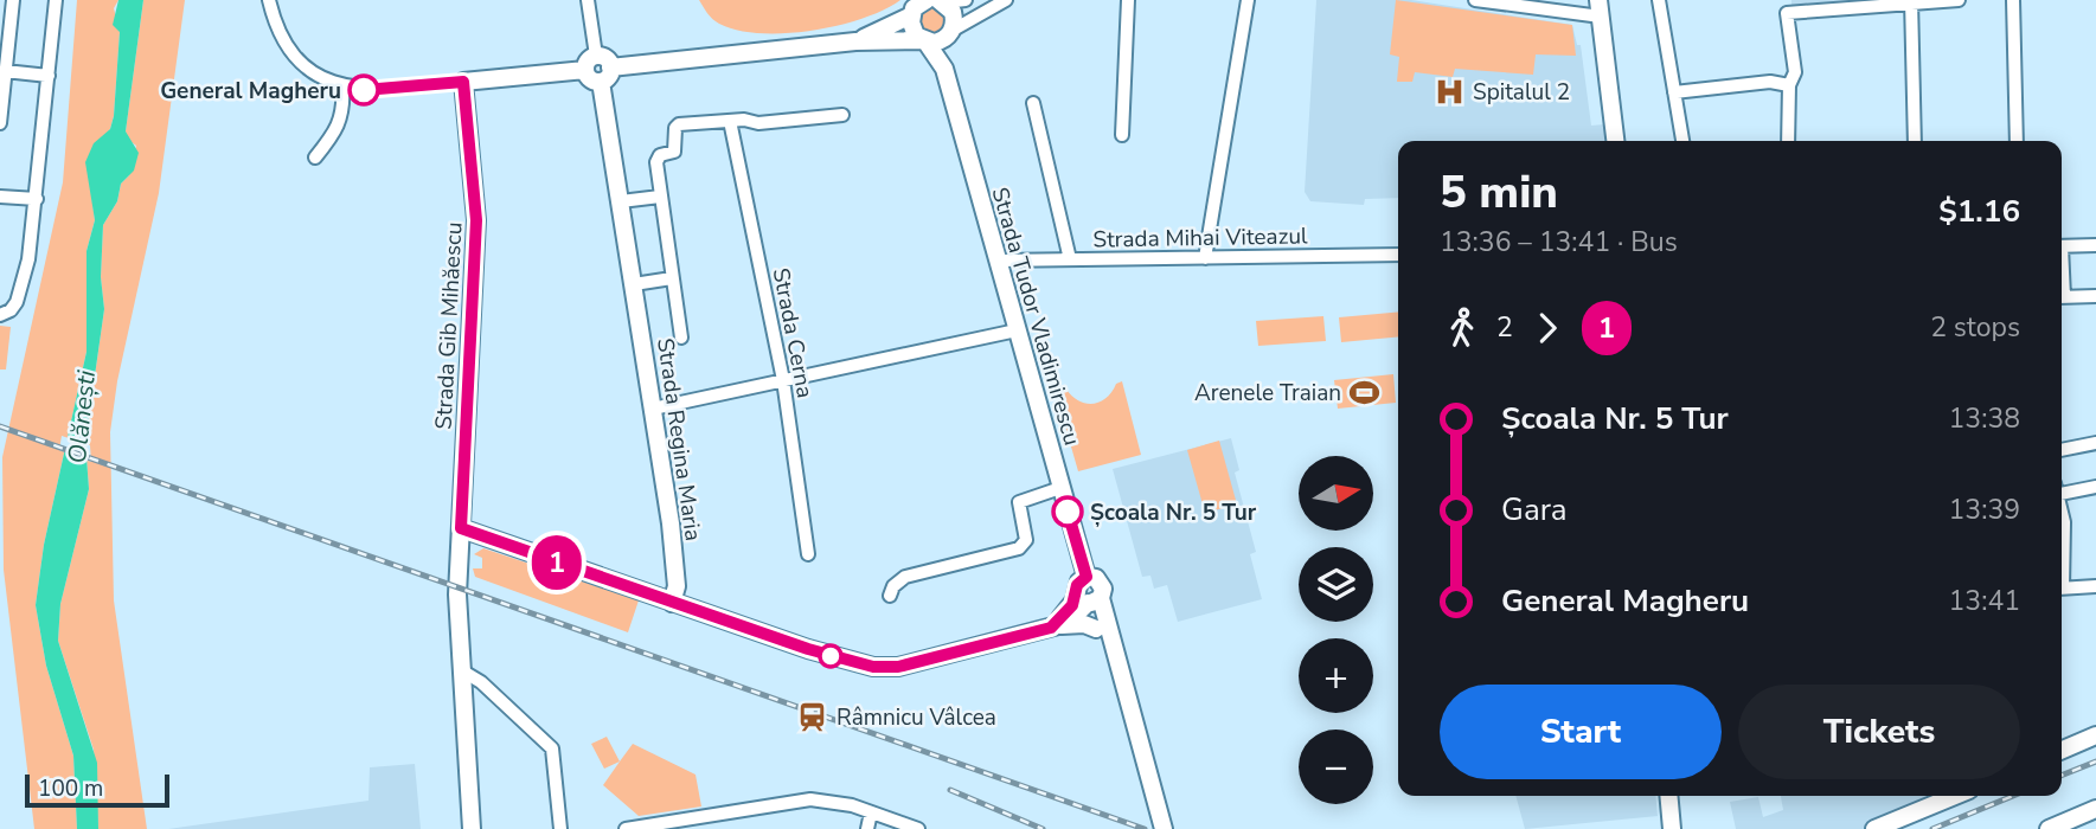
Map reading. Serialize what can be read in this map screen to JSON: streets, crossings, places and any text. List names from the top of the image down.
{
  "streets": {
    "main road": ["Strada Tudor Vladimirescu", "Strada Gib Mihăescu", "Strada Regina Maria"],
    "street": ["Strada Mihai Viteazul", "Strada Cerna"]
  },
  "crossings": [
    ["Strada Mihai Viteazul", "Strada Tudor Vladimirescu"],
    ["Strada Cerna", "Strada Regina Maria"]
  ],
  "water": ["Olănești"],
  "places": {
    "other": ["General Magheru", "Școala Nr. 5 Tur"],
    "hospital": ["Spitalul 2"],
    "sports": ["Arenele Traian"],
    "station": ["Râmnicu Vâlcea"]
  },
  "lines": ["bus line 1"],
  "scale_bar": "100 m",
  "north": "right",
  "page": {
    "on_map": "1",
    "heading": ["5 min", "13:36 – 13:41 · Bus", "$1.16"],
    "legs": ["2", "1", "2 stops"],
    "list": [
      {
        "name": "Școala Nr. 5 Tur",
        "value": "13:38"
      },
      {
        "name": "Gara",
        "value": "13:39"
      },
      {
        "name": "General Magheru",
        "value": "13:41"
      }
    ],
    "map_buttons": ["+", "−"],
    "buttons": ["Start", "Tickets"],
    "scale": "100 m"
  }
}
